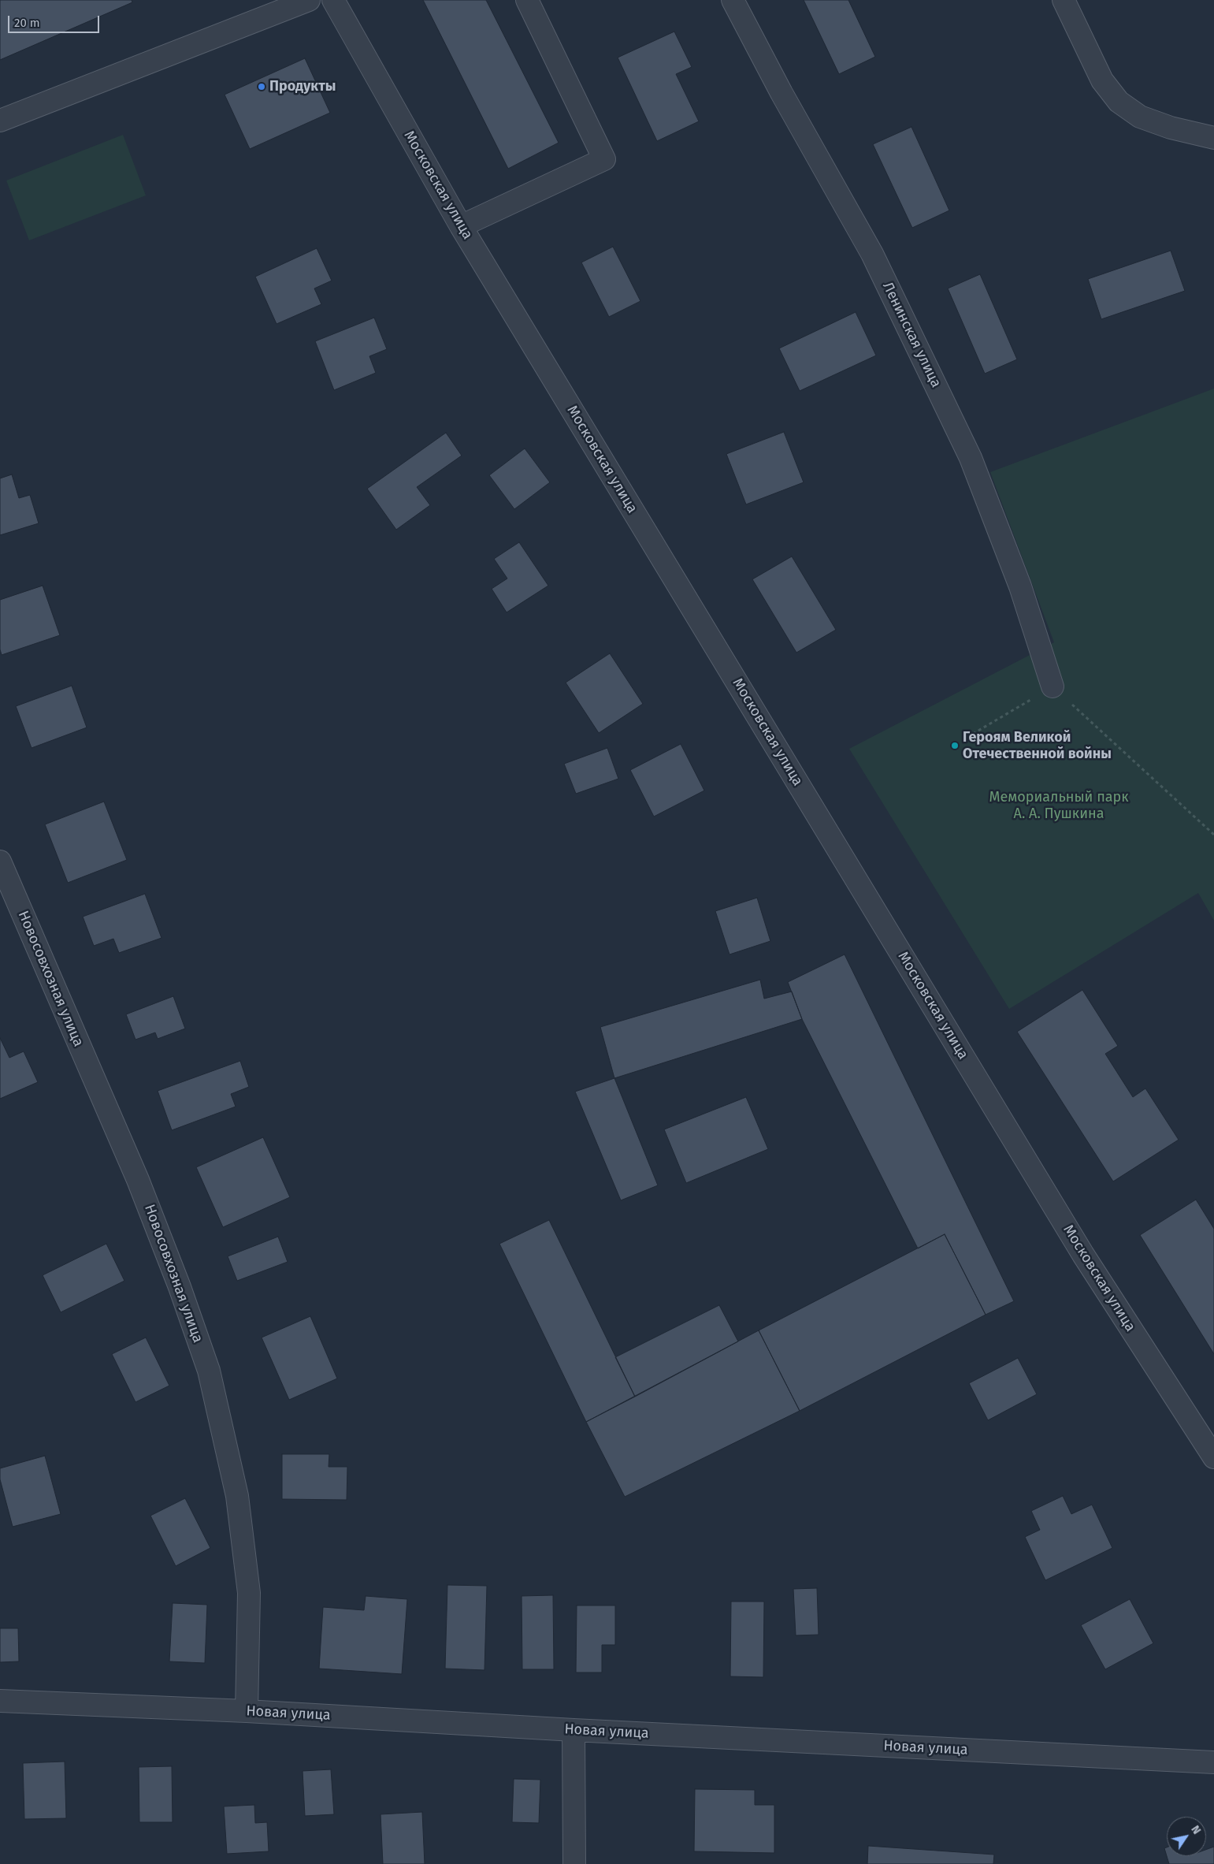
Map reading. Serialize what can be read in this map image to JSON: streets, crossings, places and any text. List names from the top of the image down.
{
  "streets": {
    "street": [
      "Московская улица",
      "Ленинская улица",
      "Новосовхозная улица",
      "Новая улица"
    ]
  },
  "crossings": [
    ["Новосовхозная улица", "Новая улица"]
  ],
  "parks": ["Мемориальный парк А. А. Пушкина"],
  "places": ["Продукты", "Героям Великой Отечественной войны"],
  "scale_bar": "20 m",
  "north": "top right"
}
